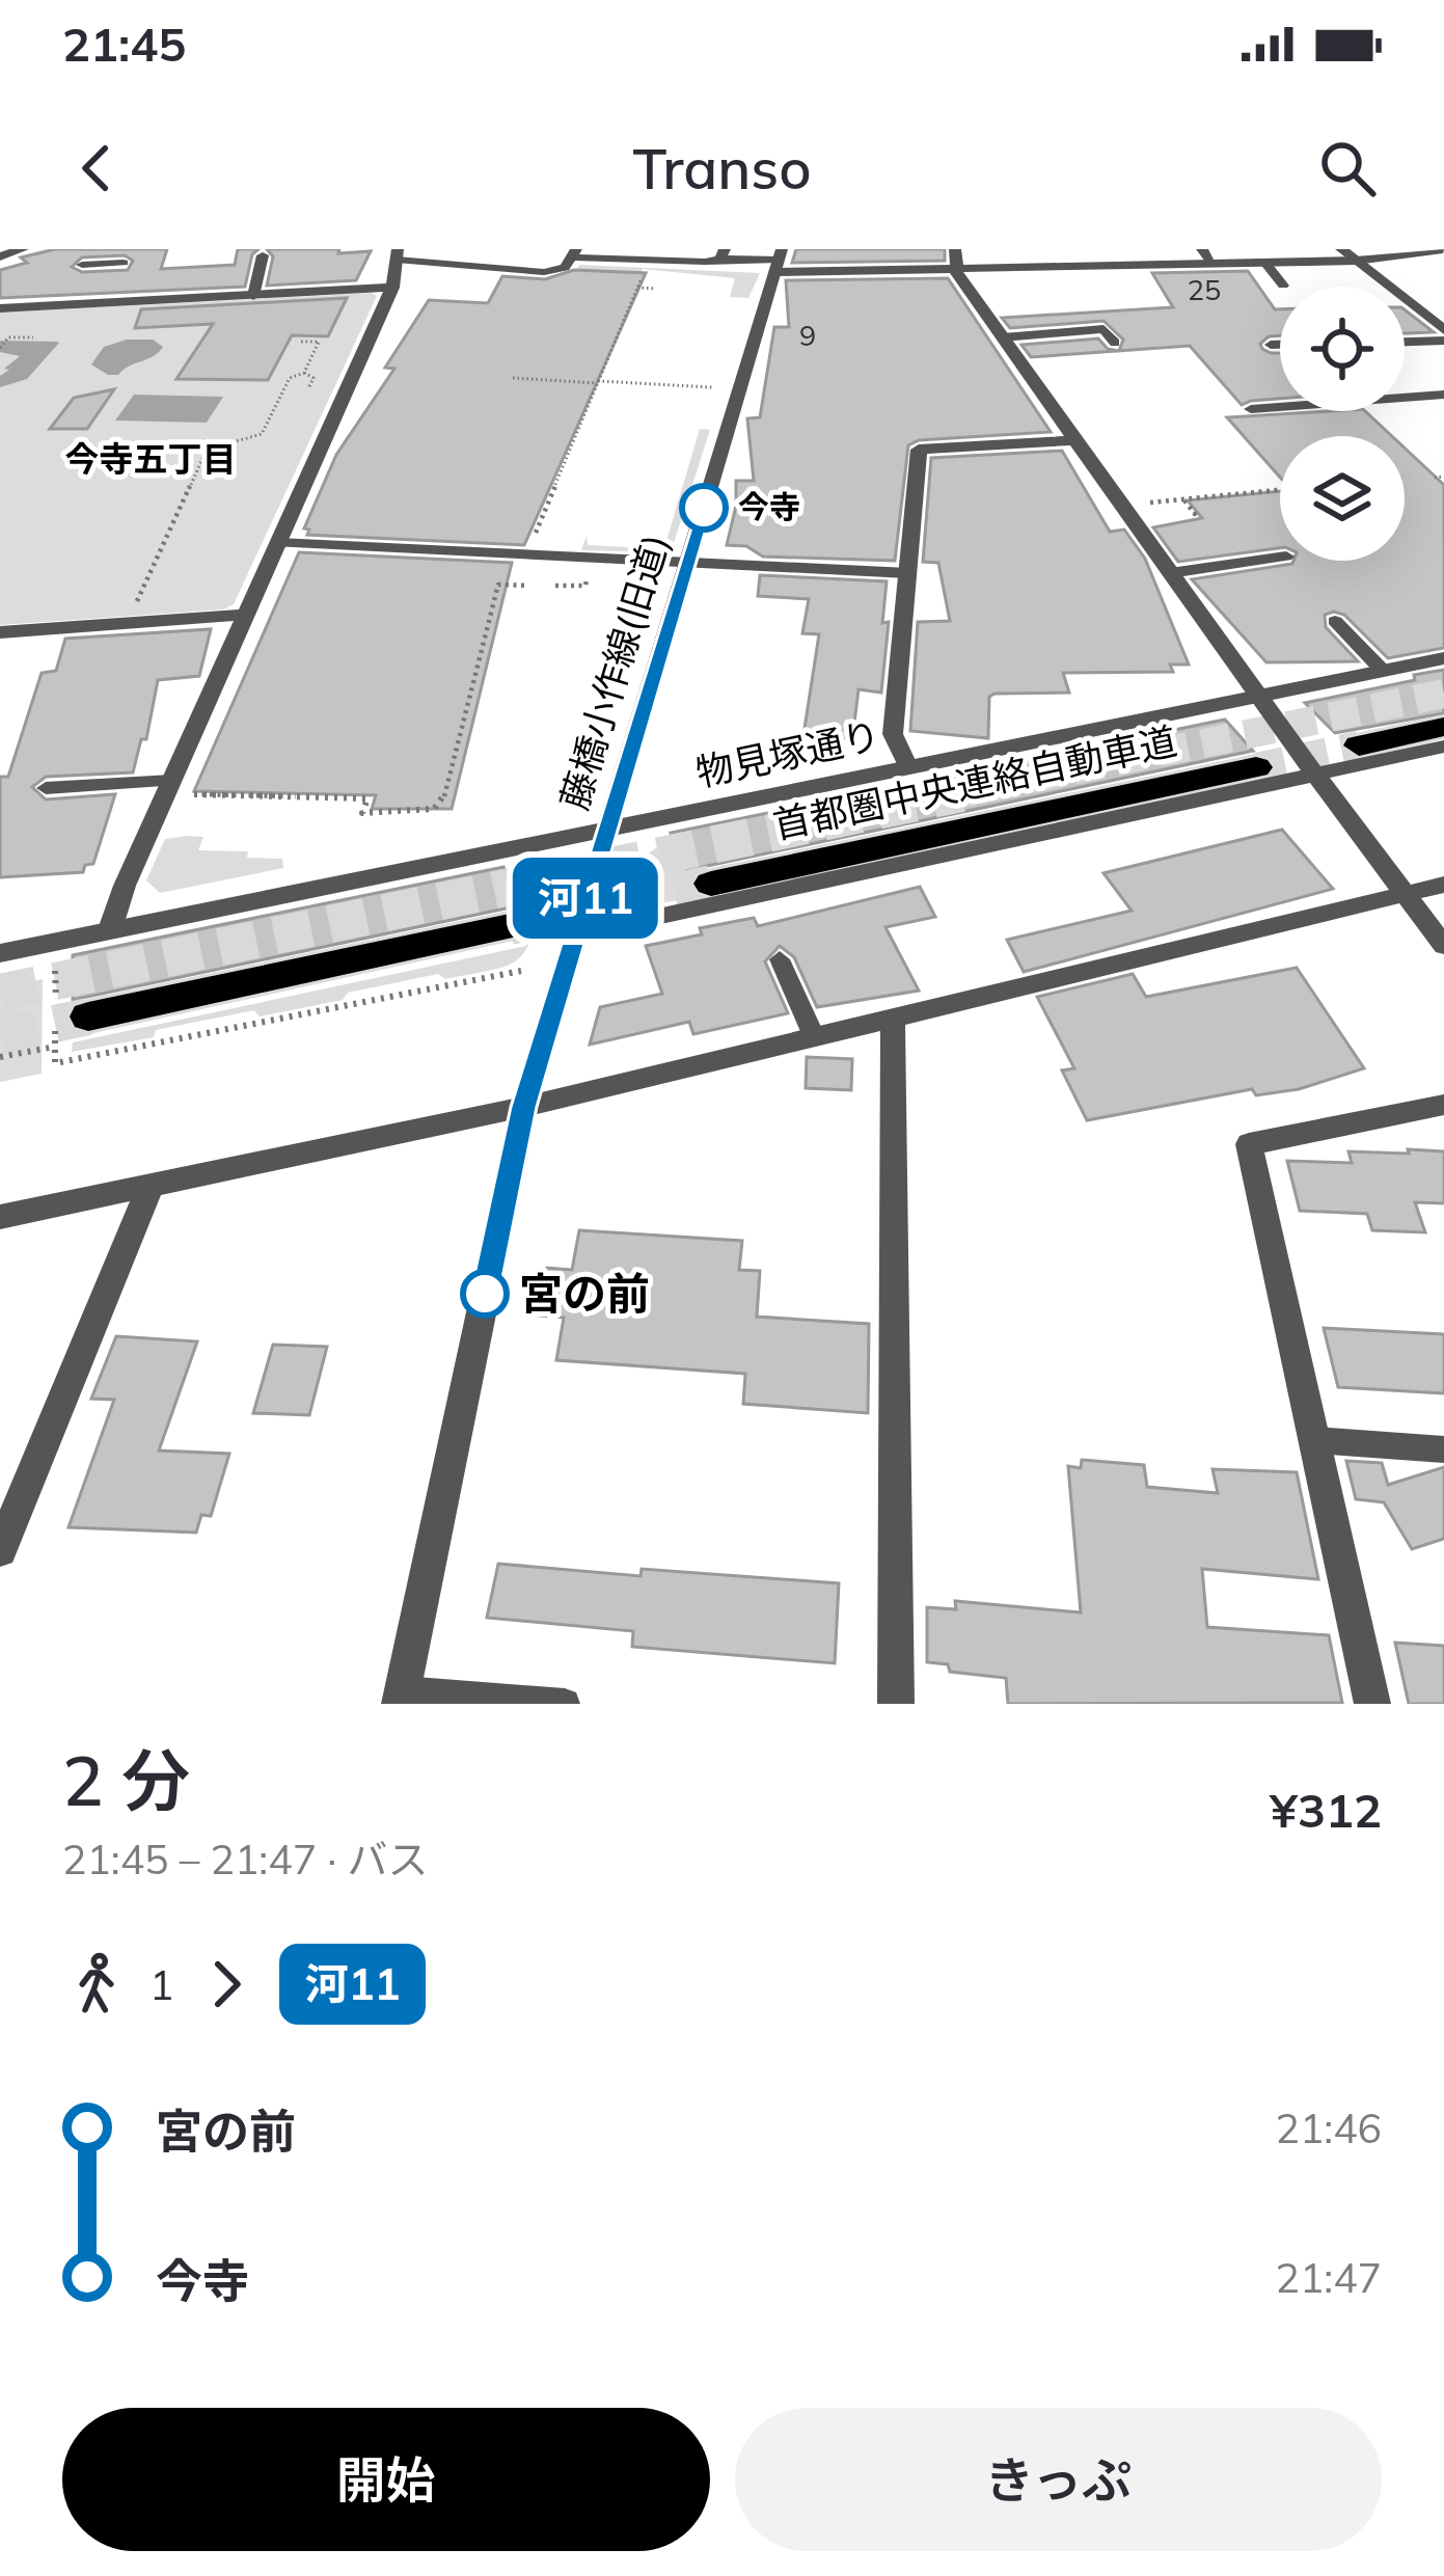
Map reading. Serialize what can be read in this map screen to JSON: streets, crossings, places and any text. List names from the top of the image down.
{
  "streets": {
    "highway": ["首都圏中央連絡自動車道"],
    "street": ["藤橋小作線(旧道)", "物見塚通り"]
  },
  "crossings": [
    ["藤橋小作線(旧道)", "物見塚通り"]
  ],
  "districts": ["今寺五丁目"],
  "places": ["今寺", "宮の前"],
  "lines": ["bus line 河11"],
  "house_numbers": ["25", "9"],
  "page": {
    "status": "21:45",
    "header": "Transo",
    "on_map": "河11",
    "heading": ["2 分", "21:45 – 21:47 · バス", "¥312"],
    "legs": ["1", "河11"],
    "list": [
      {
        "name": "宮の前",
        "value": "21:46"
      },
      {
        "name": "今寺",
        "value": "21:47"
      }
    ],
    "buttons": ["開始", "きっぷ"]
  }
}
